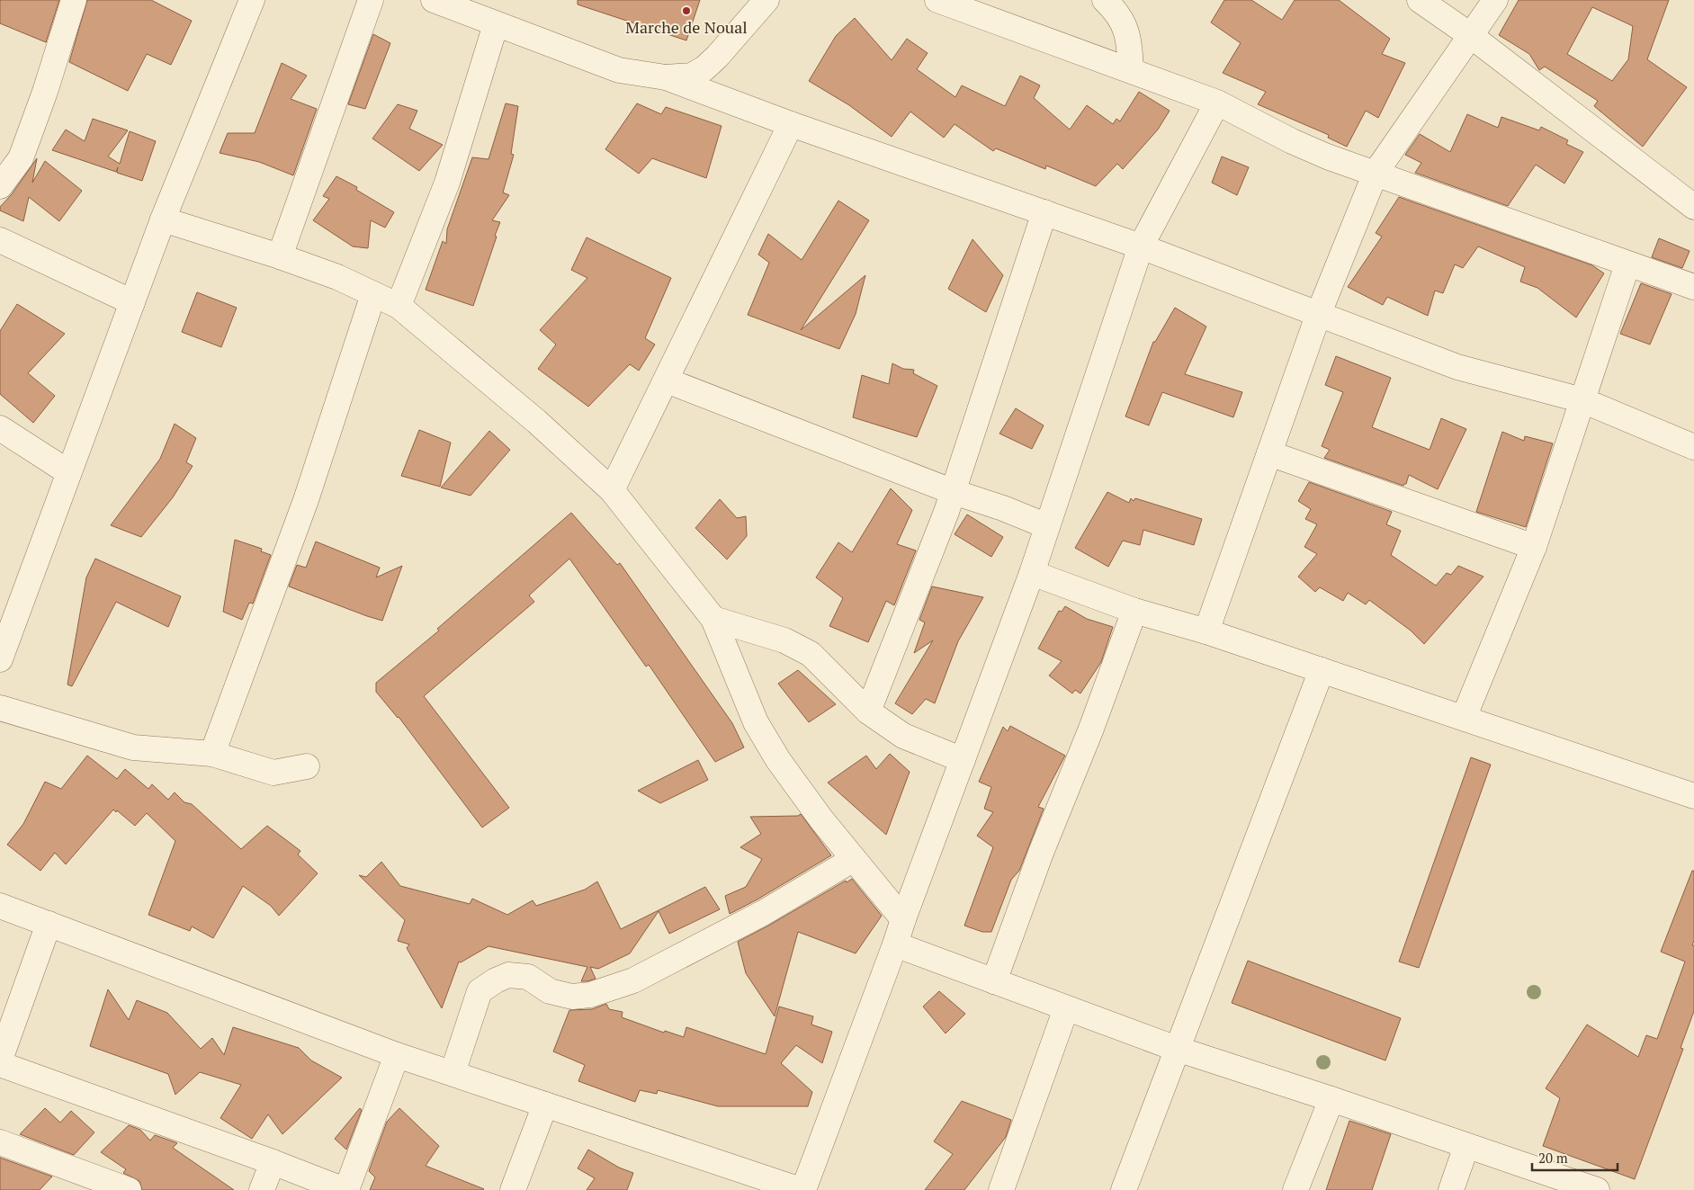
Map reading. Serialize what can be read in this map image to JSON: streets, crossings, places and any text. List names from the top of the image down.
{
  "places": ["Marche de Noual"],
  "scale_bar": "20 m"
}
